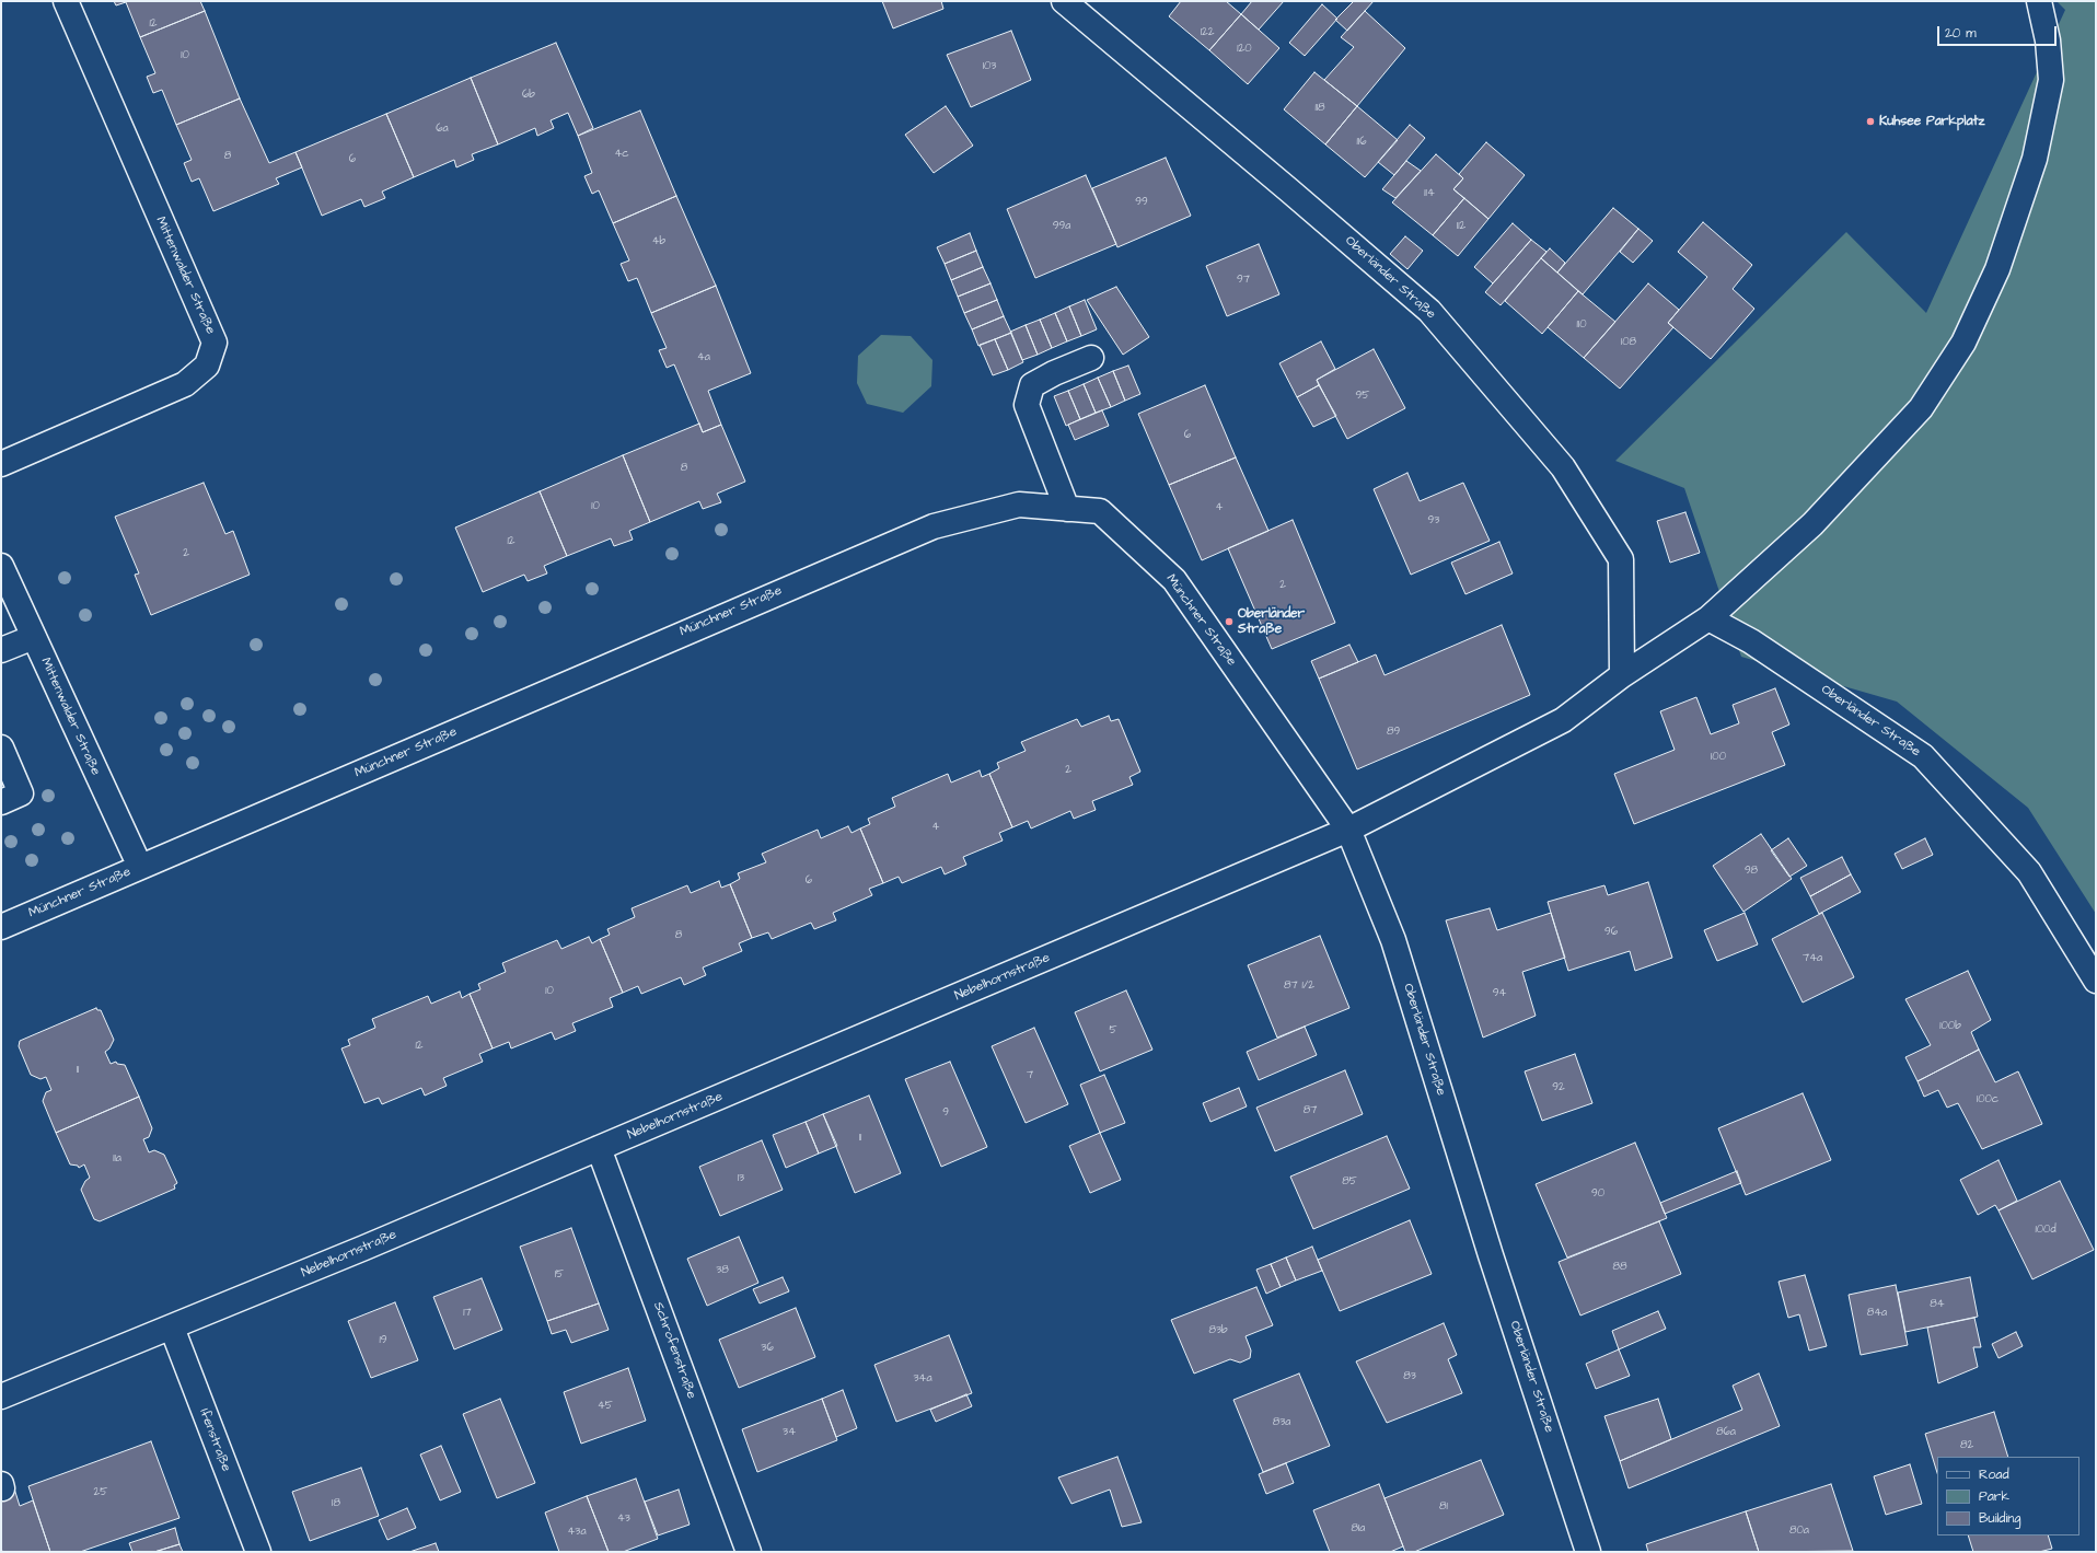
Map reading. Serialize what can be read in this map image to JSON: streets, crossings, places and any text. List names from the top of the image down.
{
  "streets": {
    "street": [
      "Mittenwalder Straße",
      "Oberländer Straße",
      "Münchner Straße",
      "Nebelhornstraße",
      "Schrofenstraße",
      "Ifenstraße"
    ]
  },
  "crossings": [
    ["Mittenwalder Straße", "Münchner Straße"],
    ["Oberländer Straße", "Münchner Straße"],
    ["Oberländer Straße", "Nebelhornstraße"],
    ["Münchner Straße", "Nebelhornstraße"],
    ["Nebelhornstraße", "Schrofenstraße"],
    ["Nebelhornstraße", "Ifenstraße"]
  ],
  "places": ["Kuhsee Parkplatz", "Oberländer Straße"],
  "house_numbers": [
    "12",
    "122",
    "120",
    "10",
    "103",
    "6b",
    "118",
    "6a",
    "116",
    "4c",
    "8",
    "6",
    "114",
    "99",
    "99a",
    "112",
    "4b",
    "97",
    "110",
    "108",
    "4a",
    "95",
    "6",
    "8",
    "10",
    "4",
    "93",
    "12",
    "2",
    "2",
    "89",
    "100",
    "2",
    "4",
    "98",
    "6",
    "96",
    "8",
    "74a",
    "87 1/2",
    "10",
    "94",
    "100b",
    "5",
    "12",
    "11",
    "7",
    "92",
    "100c",
    "87",
    "9",
    "11",
    "11a",
    "13",
    "85",
    "90",
    "100d",
    "88",
    "38",
    "15",
    "84",
    "17",
    "84a",
    "83b",
    "19",
    "36",
    "83",
    "34a",
    "45",
    "83a",
    "34",
    "86a",
    "82",
    "25",
    "18",
    "81",
    "43",
    "81a",
    "80a",
    "43a"
  ],
  "legend": ["Road", "Park", "Building"],
  "scale_bar": "20 m"
}
